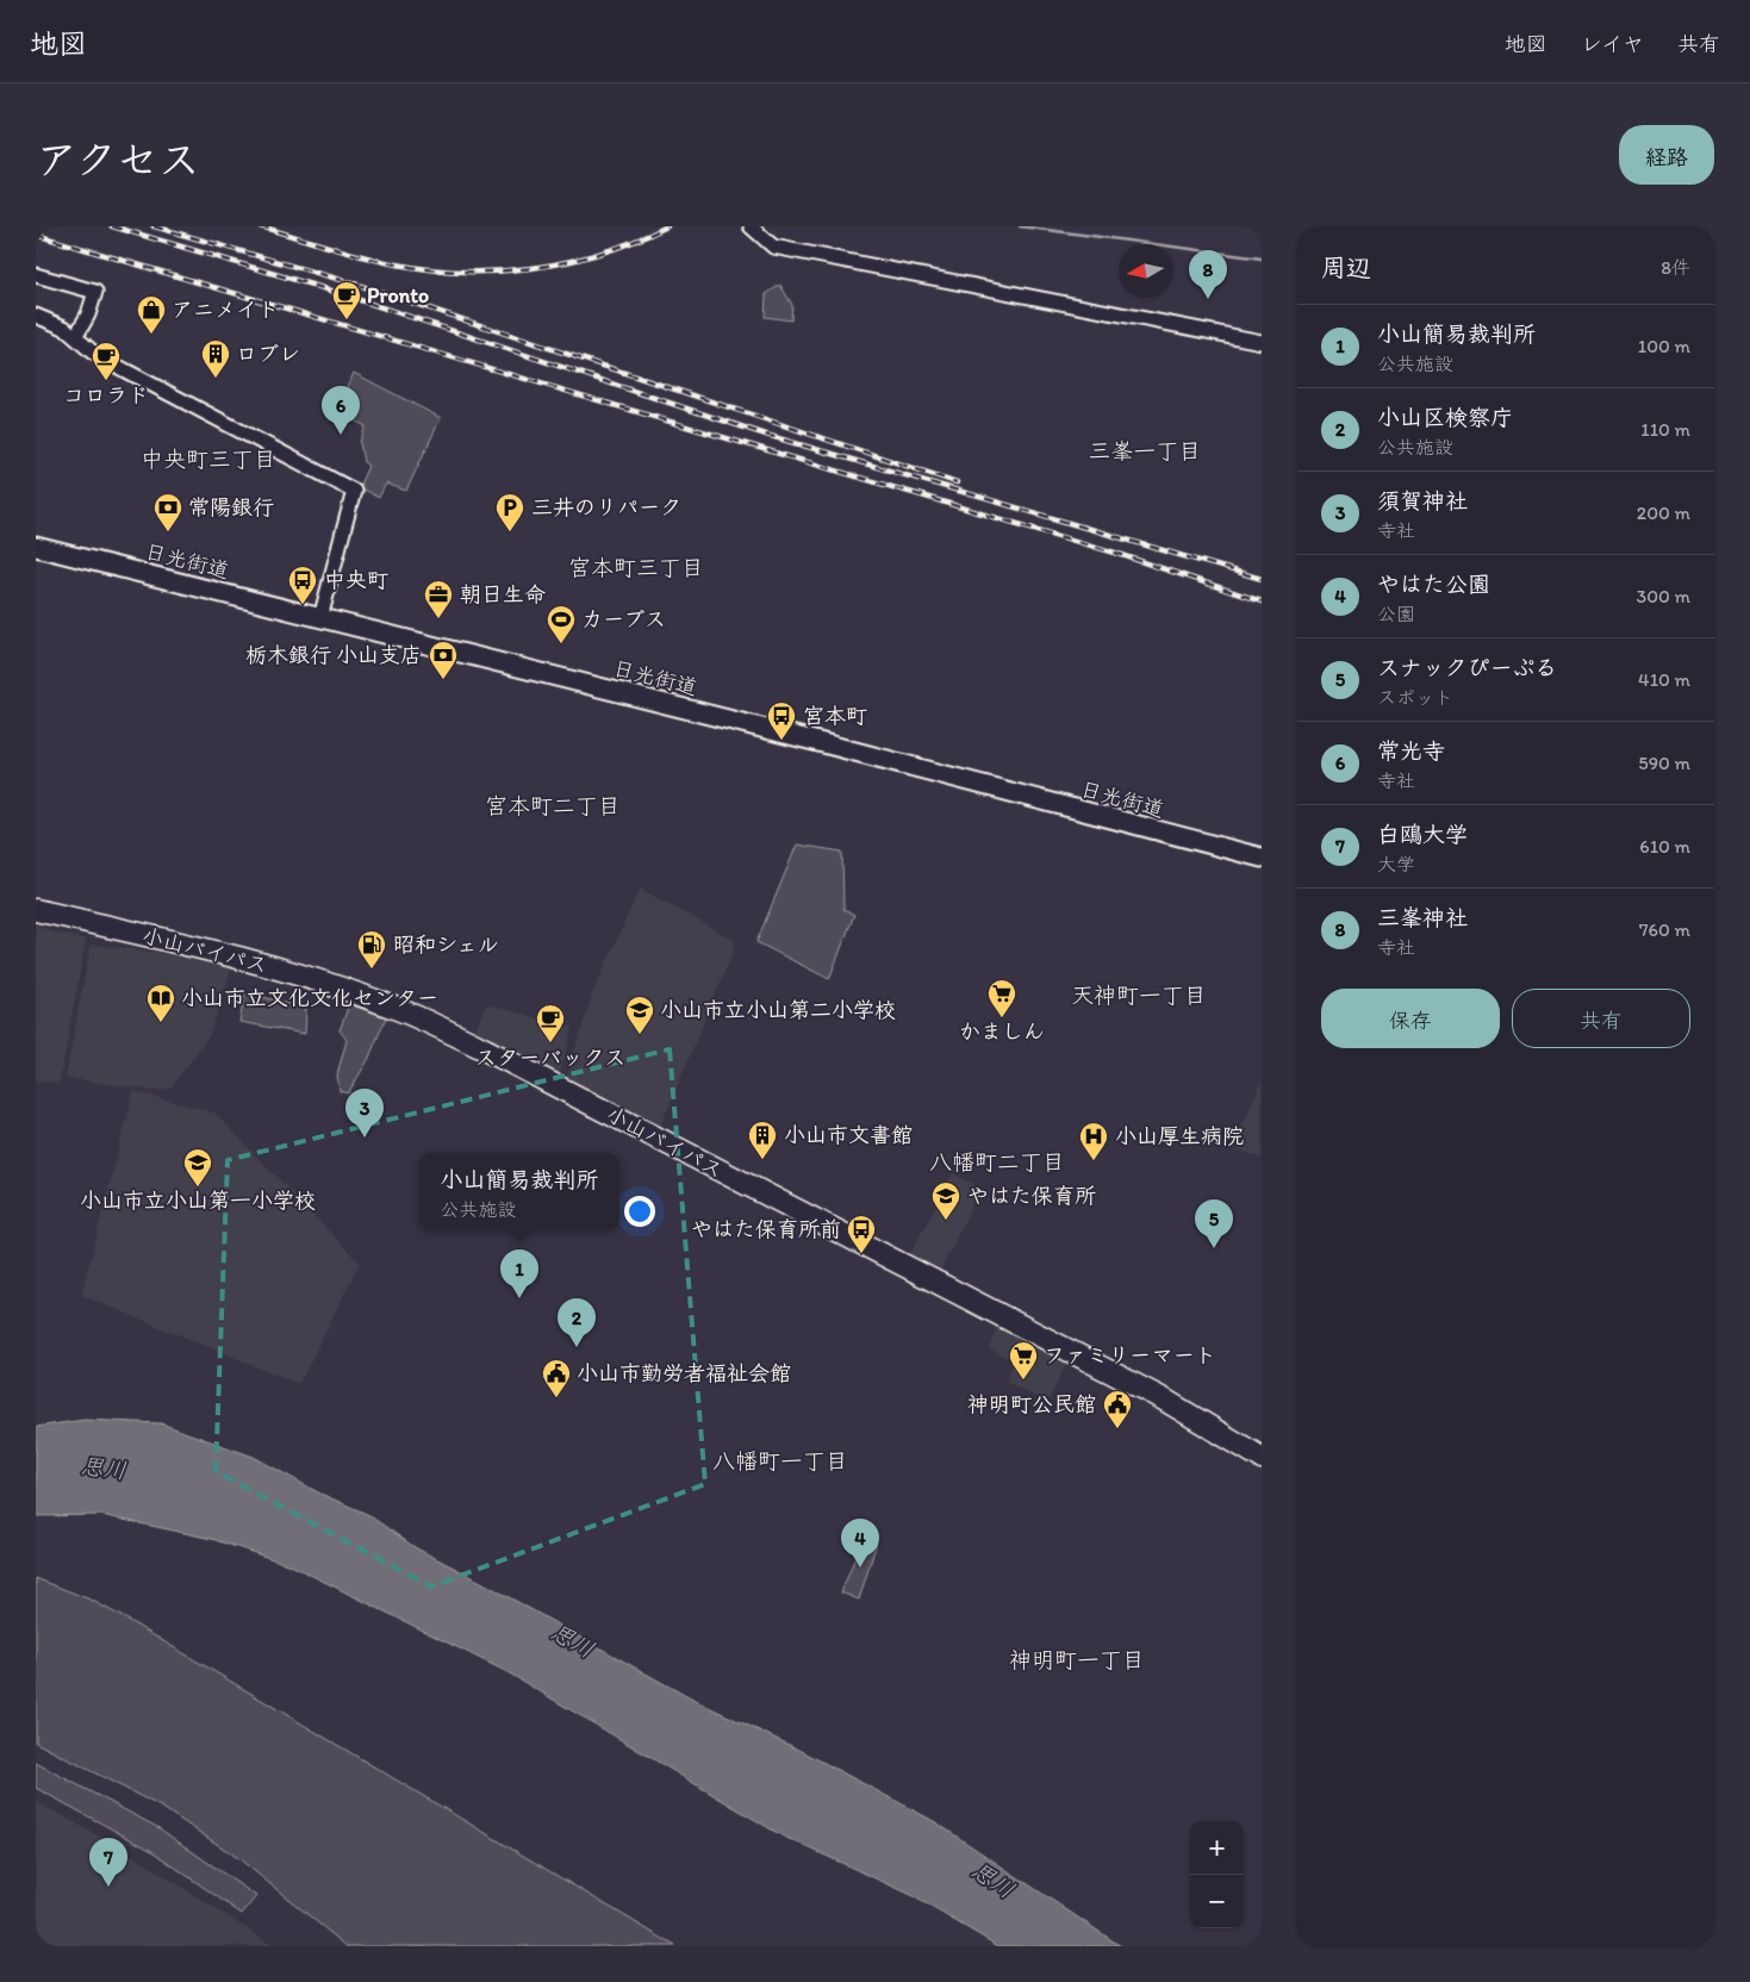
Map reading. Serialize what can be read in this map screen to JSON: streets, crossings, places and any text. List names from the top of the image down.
{
  "streets": {
    "highway": ["小山バイパス"],
    "main road": ["日光街道"]
  },
  "districts": [
    "三峯一丁目",
    "中央町三丁目",
    "宮本町三丁目",
    "宮本町二丁目",
    "天神町一丁目",
    "八幡町二丁目",
    "八幡町一丁目",
    "神明町一丁目"
  ],
  "water": ["思川"],
  "places": {
    "cafe": ["Pronto", "コロラド", "スターバックス"],
    "shop": ["アニメイト"],
    "building": ["ロブレ", "小山市文書館"],
    "bank": ["常陽銀行", "栃木銀行 小山支店"],
    "parking": ["三井のリパーク"],
    "bus stop": ["中央町", "宮本町", "やはた保育所前"],
    "office": ["朝日生命"],
    "sports": ["カーブス"],
    "fuel station": ["昭和シェル"],
    "supermarket": ["かましん", "ファミリーマート"],
    "library": ["小山市立文化文化センター"],
    "school or university": ["小山市立小山第二小学校", "小山市立小山第一小学校", "やはた保育所"],
    "hospital": ["小山厚生病院"],
    "public building": ["小山市勤労者福祉会館", "神明町公民館"]
  },
  "north": "left",
  "page": {
    "header": "地図",
    "nav": ["地図", "レイヤ", "共有"],
    "title": "アクセス",
    "buttons": [
      "経路",
      ["保存", "共有"]
    ],
    "heading": ["周辺", "8件"],
    "pins": [
      "8",
      "6",
      "3",
      "5",
      "1",
      "2",
      "4",
      "7"
    ],
    "list": [
      {
        "mark": "1",
        "name": "小山簡易裁判所",
        "note": "公共施設",
        "value": "100 m"
      },
      {
        "mark": "2",
        "name": "小山区検察庁",
        "note": "公共施設",
        "value": "110 m"
      },
      {
        "mark": "3",
        "name": "須賀神社",
        "note": "寺社",
        "value": "200 m"
      },
      {
        "mark": "4",
        "name": "やはた公園",
        "note": "公園",
        "value": "300 m"
      },
      {
        "mark": "5",
        "name": "スナックぴーぷる",
        "note": "スポット",
        "value": "410 m"
      },
      {
        "mark": "6",
        "name": "常光寺",
        "note": "寺社",
        "value": "590 m"
      },
      {
        "mark": "7",
        "name": "白鴎大学",
        "note": "大学",
        "value": "610 m"
      },
      {
        "mark": "8",
        "name": "三峯神社",
        "note": "寺社",
        "value": "760 m"
      }
    ],
    "popup": ["小山簡易裁判所", "公共施設"],
    "map_buttons": ["+", "−"]
  }
}
